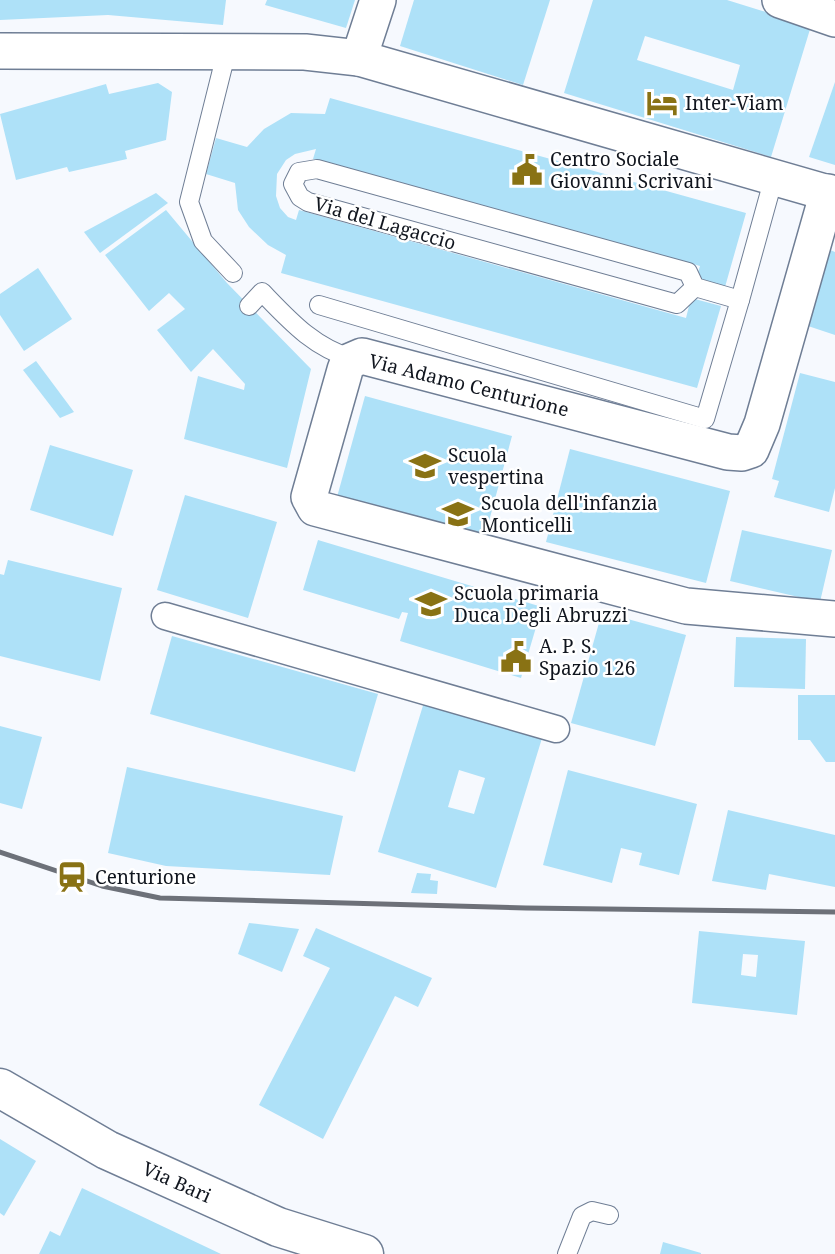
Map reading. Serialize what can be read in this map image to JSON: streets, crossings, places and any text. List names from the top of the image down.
{
  "streets": {
    "street": ["Via Adamo Centurione", "Via Bari"],
    "lane": ["Via del Lagaccio"]
  },
  "places": {
    "hotel": ["Inter-Viam"],
    "public building": ["Centro Sociale Giovanni Scrivani", "A. P. S. Spazio 126"],
    "school or university": ["Scuola vespertina", "Scuola dell'infanzia Monticelli", "Scuola primaria Duca Degli Abruzzi"],
    "station": ["Centurione"]
  }
}
